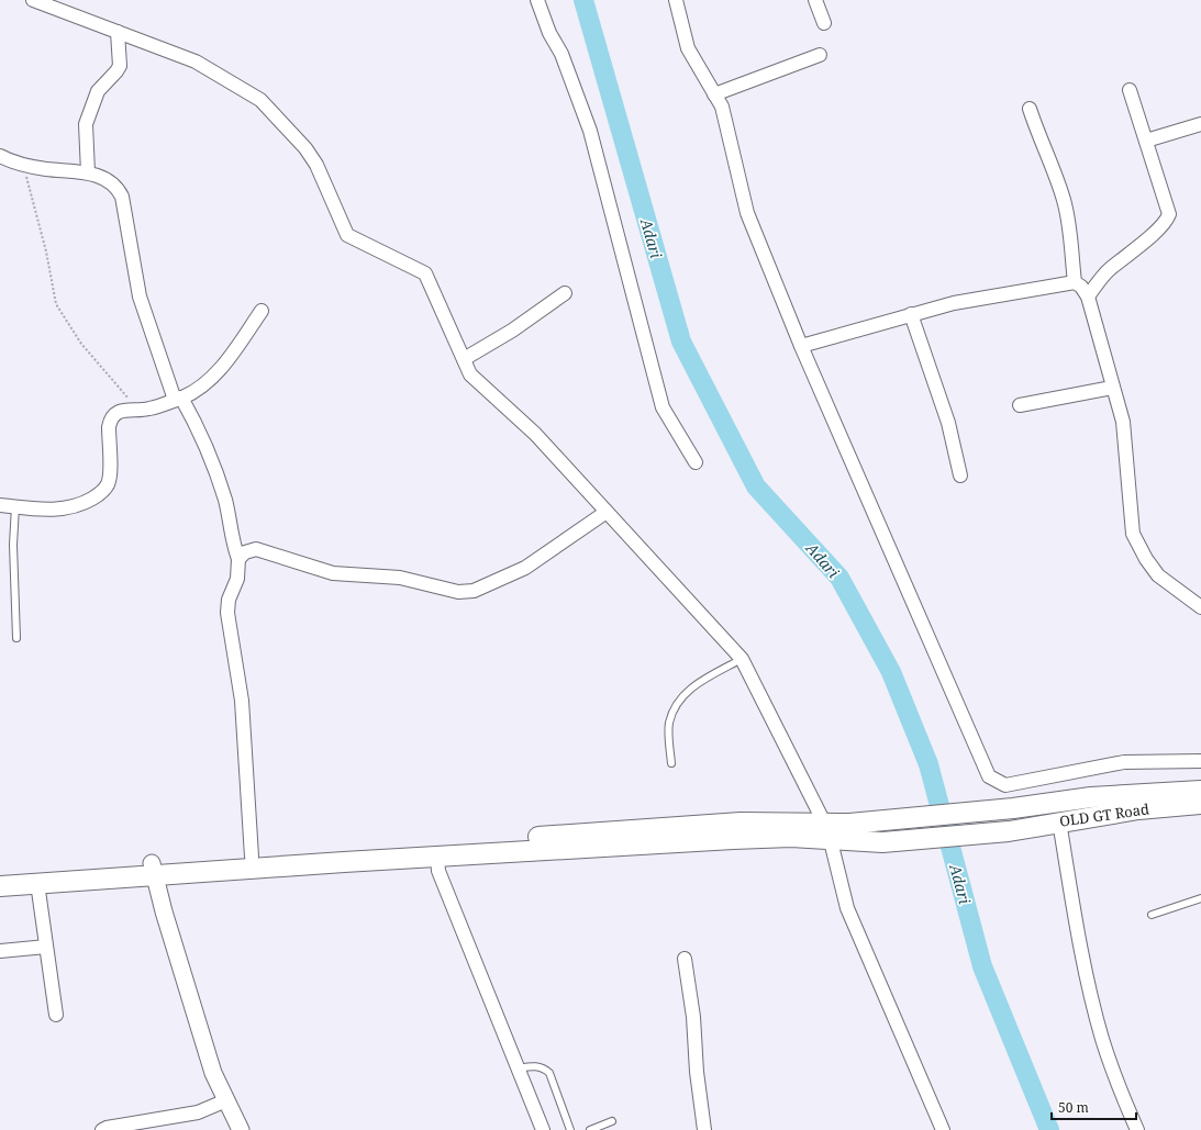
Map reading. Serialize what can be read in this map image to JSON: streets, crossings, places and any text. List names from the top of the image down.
{
  "streets": {
    "main road": ["OLD GT Road"]
  },
  "water": ["Adari"],
  "scale_bar": "50 m"
}
